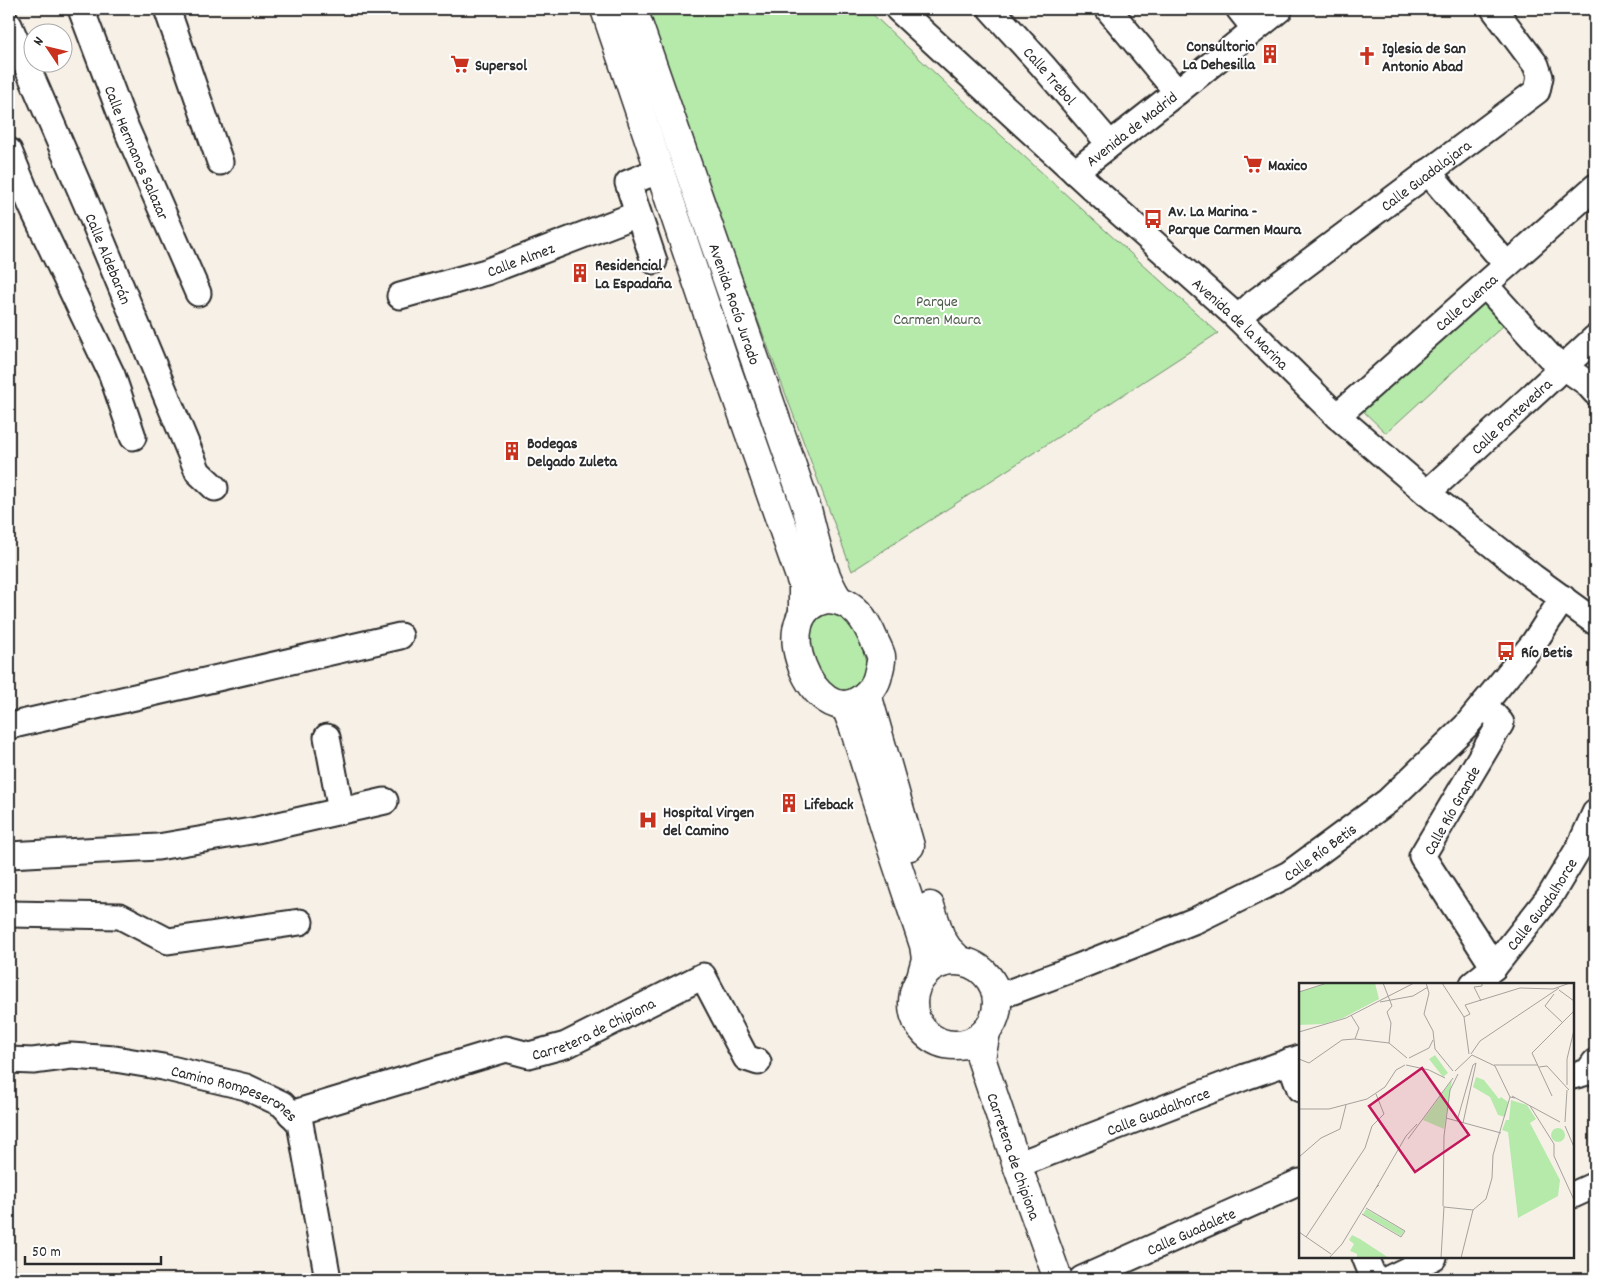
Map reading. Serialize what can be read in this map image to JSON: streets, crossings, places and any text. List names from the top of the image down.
{
  "streets": {
    "main road": ["Avenida Rocío Jurado", "Carretera de Chipiona"],
    "street": [
      "Calle Trebol",
      "Avenida de Madrid",
      "Calle Hermanos Salazar",
      "Calle Guadalajara",
      "Calle Aldebarán",
      "Calle Almez",
      "Calle Cuenca",
      "Avenida de la Marina",
      "Calle Pontevedra",
      "Calle Río Grande",
      "Calle Río Betis",
      "Calle Guadalhorce",
      "Camino Rompeserones",
      "Calle Guadalete"
    ]
  },
  "crossings": [
    ["Calle Trebol", "Avenida de Madrid"],
    ["Avenida de Madrid", "Avenida de la Marina"],
    ["Calle Guadalajara", "Avenida de la Marina"],
    ["Calle Cuenca", "Avenida de la Marina"],
    ["Avenida de la Marina", "Calle Pontevedra"],
    ["Avenida de la Marina", "Calle Río Betis"],
    ["Calle Río Grande", "Calle Río Betis"],
    ["Calle Río Grande", "Calle Guadalhorce"],
    ["Calle Río Betis", "Carretera de Chipiona"],
    ["Calle Guadalhorce", "Carretera de Chipiona"],
    ["Carretera de Chipiona", "Camino Rompeserones"]
  ],
  "parks": ["Parque Carmen Maura"],
  "places": {
    "building": [
      "Consultorio La Dehesilla",
      "Residencial La Espadaña",
      "Bodegas Delgado Zuleta",
      "Lifeback"
    ],
    "church": ["Iglesia de San Antonio Abad"],
    "supermarket": ["Supersol", "Maxico"],
    "bus stop": ["Av. La Marina - Parque Carmen Maura", "Río Betis"],
    "hospital": ["Hospital Virgen del Camino"]
  },
  "scale_bar": "50 m",
  "north": "top left"
}
